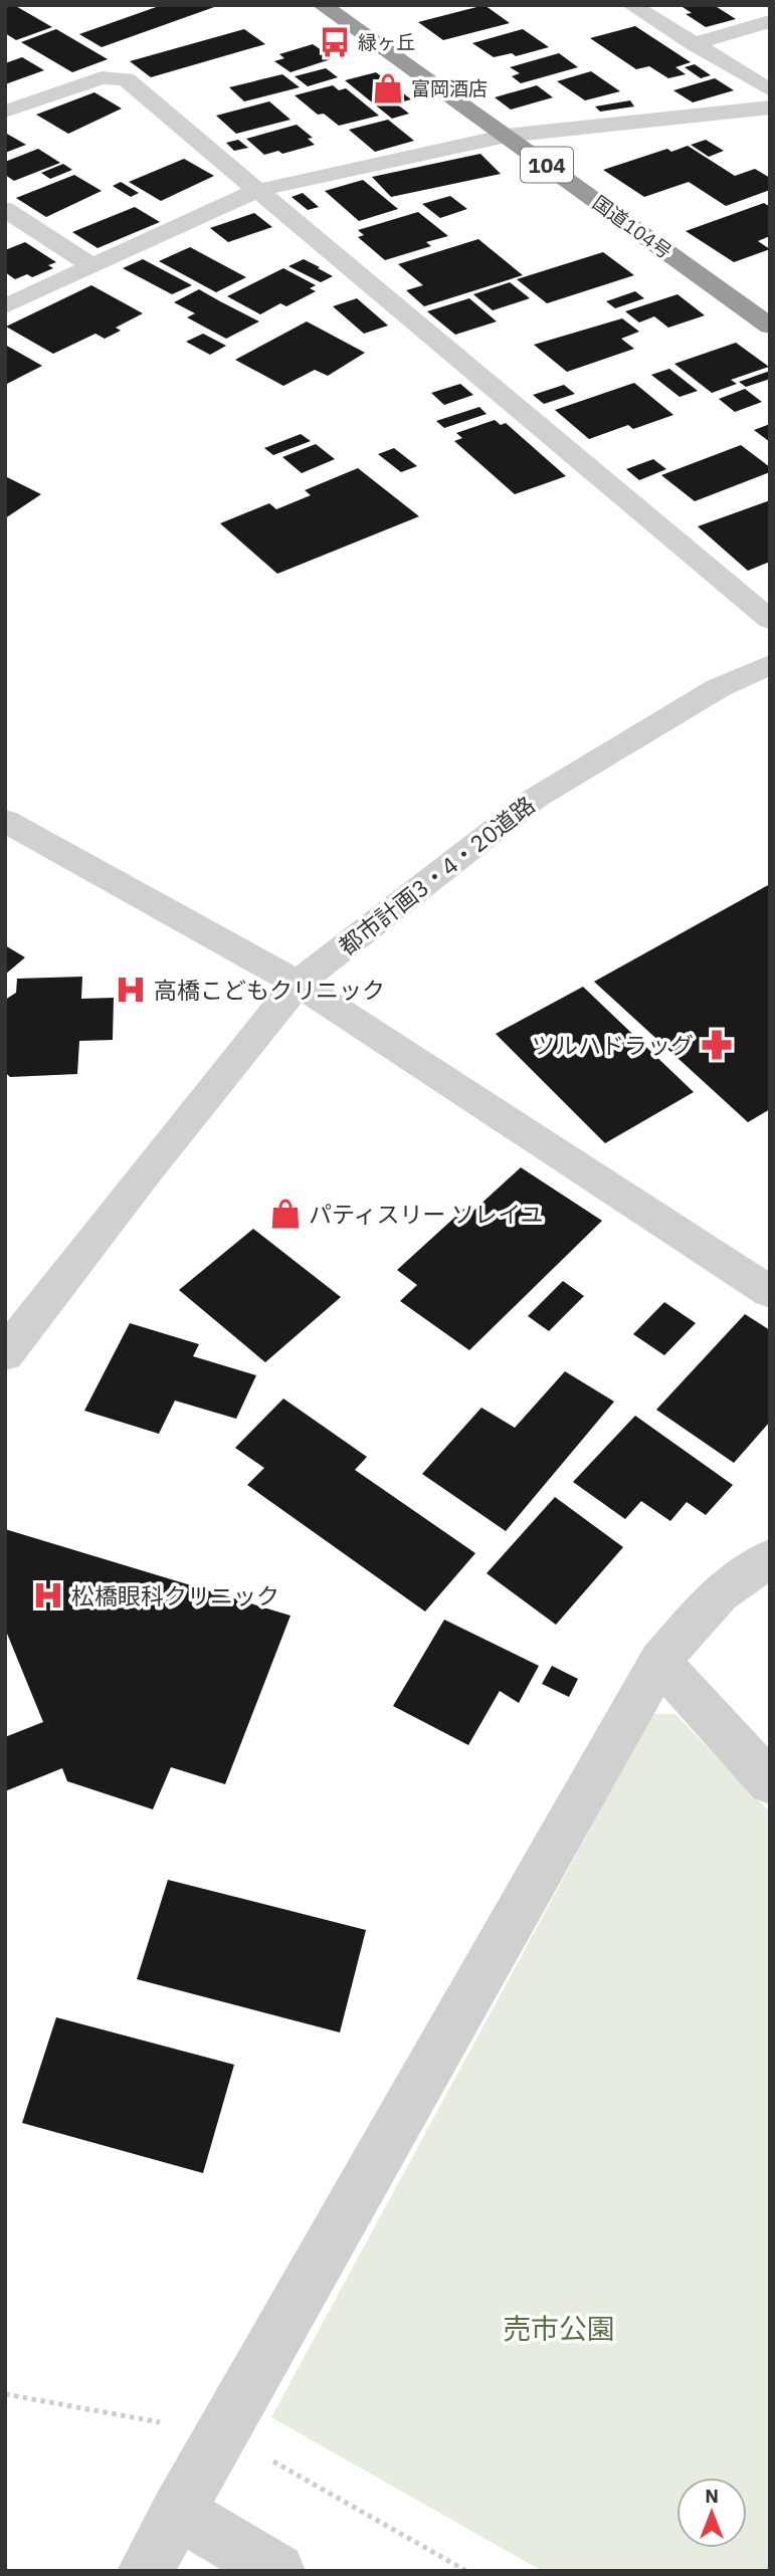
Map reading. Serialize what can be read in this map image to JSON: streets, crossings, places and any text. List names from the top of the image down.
{
  "streets": {
    "highway": ["104", "国道104号"],
    "street": ["都市計画3・4・20道路"]
  },
  "parks": ["売市公園"],
  "places": {
    "bus stop": ["緑ヶ丘"],
    "shop": ["富岡酒店", "パティスリー ソレイユ"],
    "hospital": ["高橋こどもクリニック", "松橋眼科クリニック"],
    "pharmacy": ["ツルハドラッグ"]
  },
  "north": "top"
}
